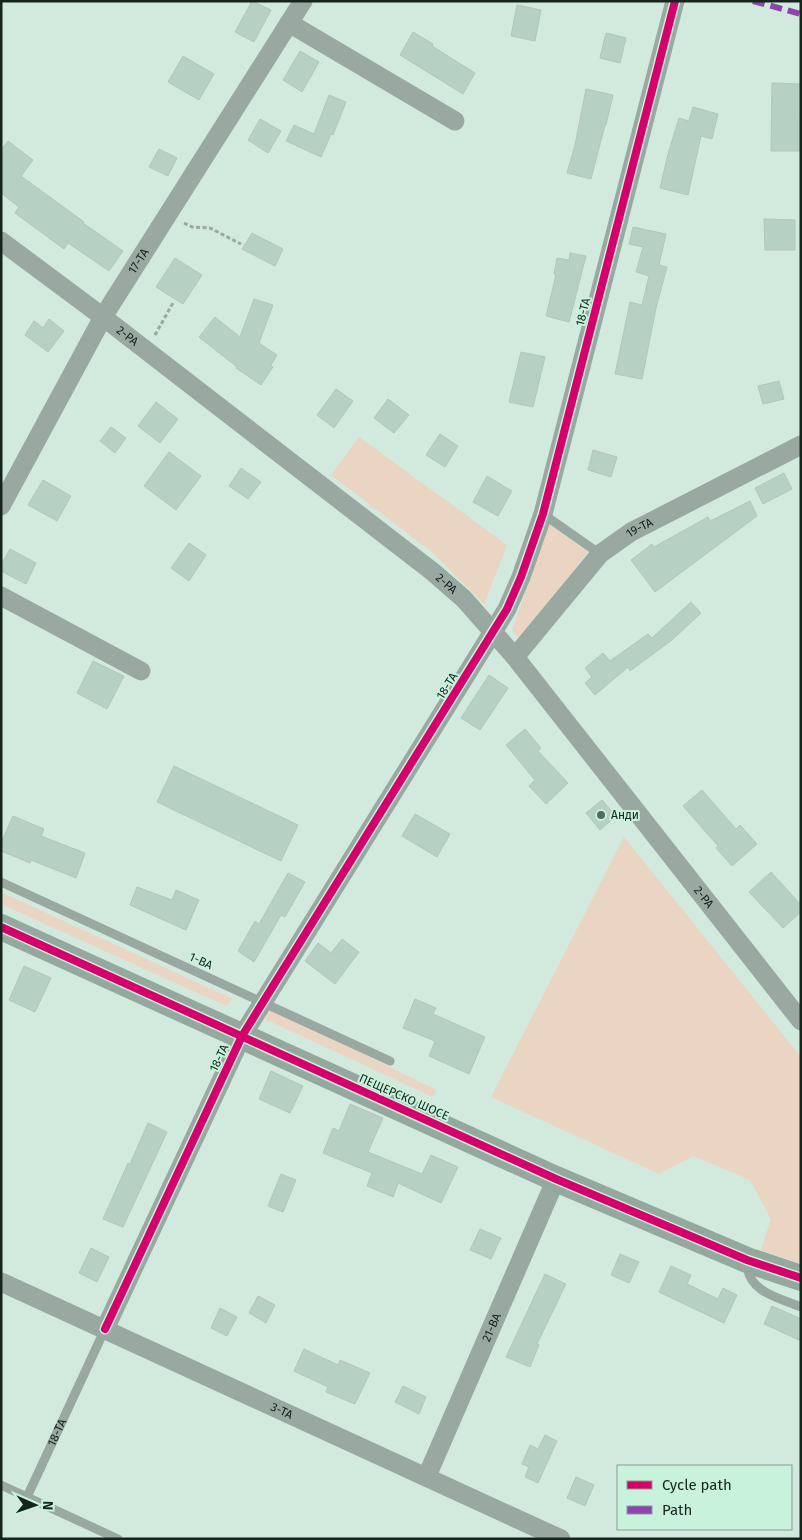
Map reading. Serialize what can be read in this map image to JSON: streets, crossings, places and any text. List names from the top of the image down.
{
  "streets": {
    "main road": ["ПЕЩЕРСКО ШОСЕ"],
    "street": [
      "17-ТА",
      "18-ТА",
      "2-РА",
      "19-ТА",
      "21-ВА",
      "3-ТА"
    ],
    "lane": ["1-ВА"]
  },
  "crossings": [
    ["17-ТА", "2-РА"],
    ["18-ТА", "2-РА"],
    ["18-ТА", "1-ВА"],
    ["18-ТА", "ПЕЩЕРСКО ШОСЕ"],
    ["18-ТА", "3-ТА"],
    ["2-РА", "19-ТА"],
    ["ПЕЩЕРСКО ШОСЕ", "21-ВА"],
    ["21-ВА", "3-ТА"]
  ],
  "places": ["Анди"],
  "legend": ["Cycle path", "Path"],
  "north": "right"
}
